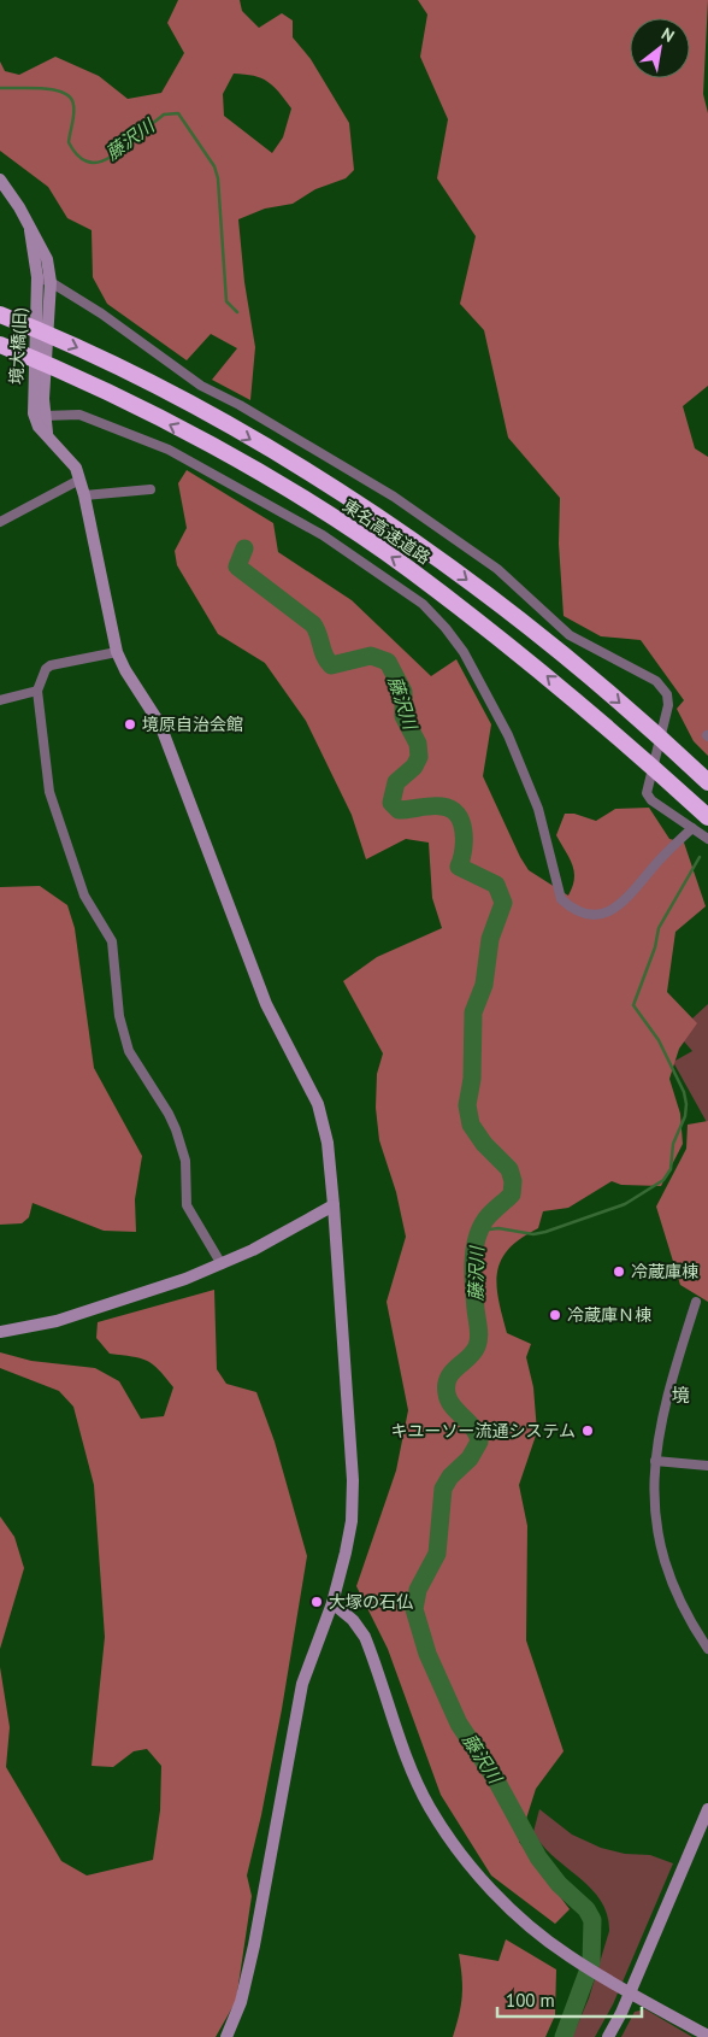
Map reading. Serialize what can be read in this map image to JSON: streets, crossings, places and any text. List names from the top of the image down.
{
  "streets": {
    "highway": ["東名高速道路"],
    "street": ["境大橋(旧)"]
  },
  "districts": ["境"],
  "water": ["藤沢川"],
  "places": [
    "境原自治会館",
    "冷蔵庫棟",
    "冷蔵庫Ｎ棟",
    "キユーソー流通システム",
    "大塚の石仏"
  ],
  "scale_bar": "100 m",
  "north": "top right"
}
